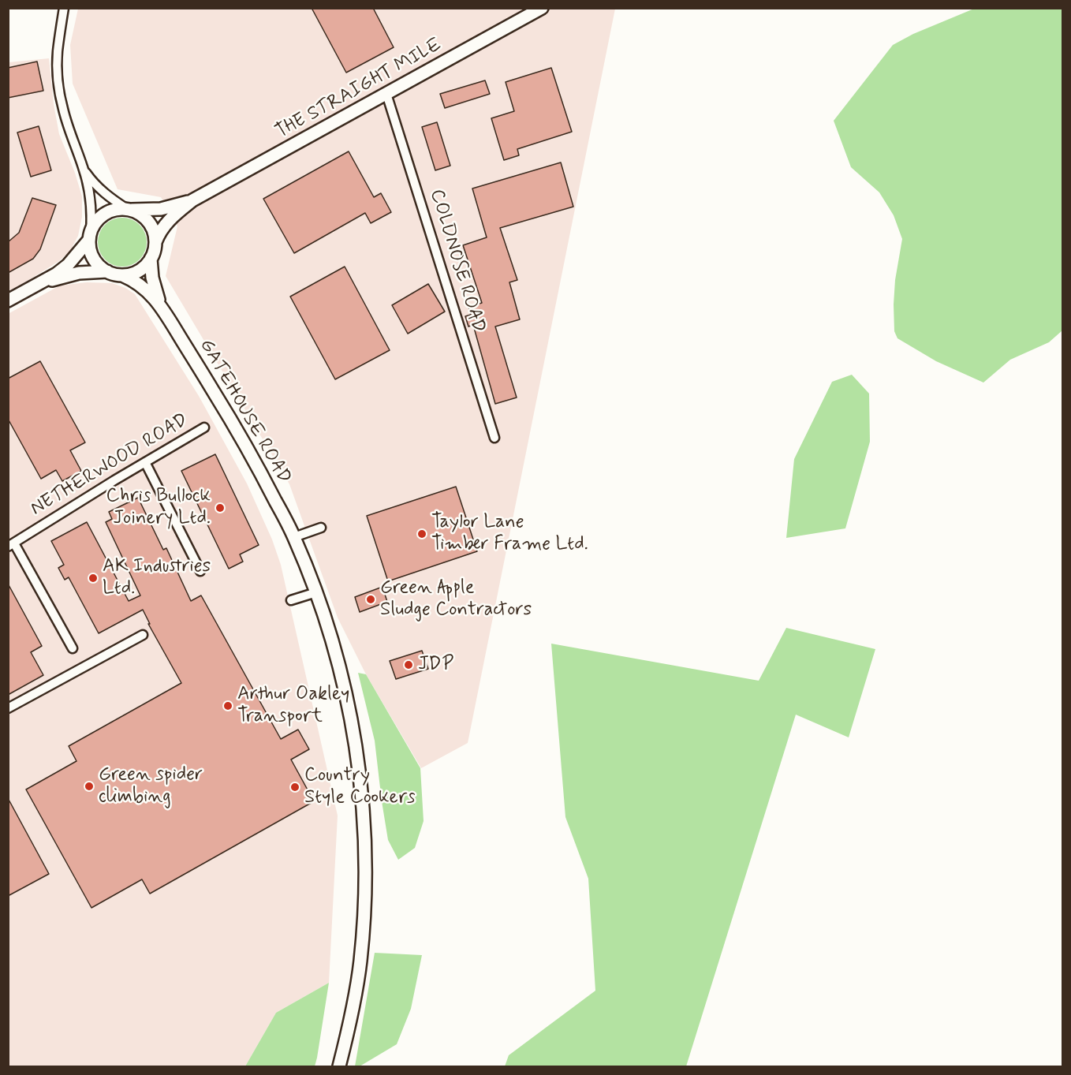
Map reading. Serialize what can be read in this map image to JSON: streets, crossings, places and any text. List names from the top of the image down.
{
  "streets": {
    "main road": ["THE STRAIGHT MILE", "GATEHOUSE ROAD"],
    "street": ["COLDNOSE ROAD", "NETHERWOOD ROAD"]
  },
  "crossings": [
    ["THE STRAIGHT MILE", "COLDNOSE ROAD"],
    ["THE STRAIGHT MILE", "GATEHOUSE ROAD"]
  ],
  "places": [
    "Chris Bullock Joinery Ltd.",
    "Taylor Lane Timber Frame Ltd.",
    "AK Industries Ltd.",
    "Green Apple Sludge Contractors",
    "JDP",
    "Arthur Oakley Transport",
    "Green spider climbing",
    "Country Style Cookers"
  ]
}
